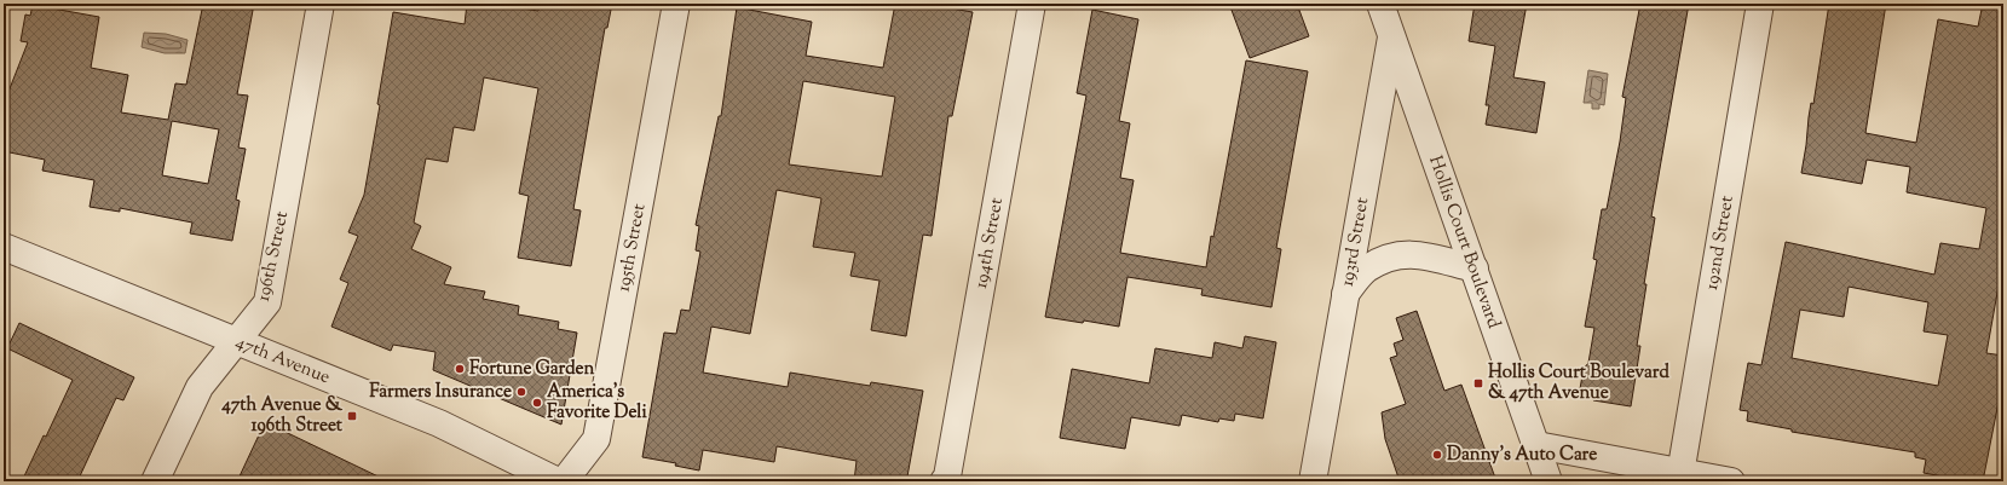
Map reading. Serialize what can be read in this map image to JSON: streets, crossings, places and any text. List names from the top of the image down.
{
  "streets": {
    "street": [
      "193rd Street",
      "Hollis Court Boulevard",
      "194th Street",
      "192nd Street",
      "195th Street",
      "196th Street",
      "47th Avenue"
    ]
  },
  "crossings": [
    ["193rd Street", "Hollis Court Boulevard"],
    ["196th Street", "47th Avenue"]
  ],
  "places": {
    "other": [
      "Fortune Garden",
      "Farmers Insurance",
      "America’s Favorite Deli",
      "Danny’s Auto Care"
    ],
    "transit": ["Hollis Court Boulevard & 47th Avenue", "47th Avenue & 196th Street"]
  }
}
